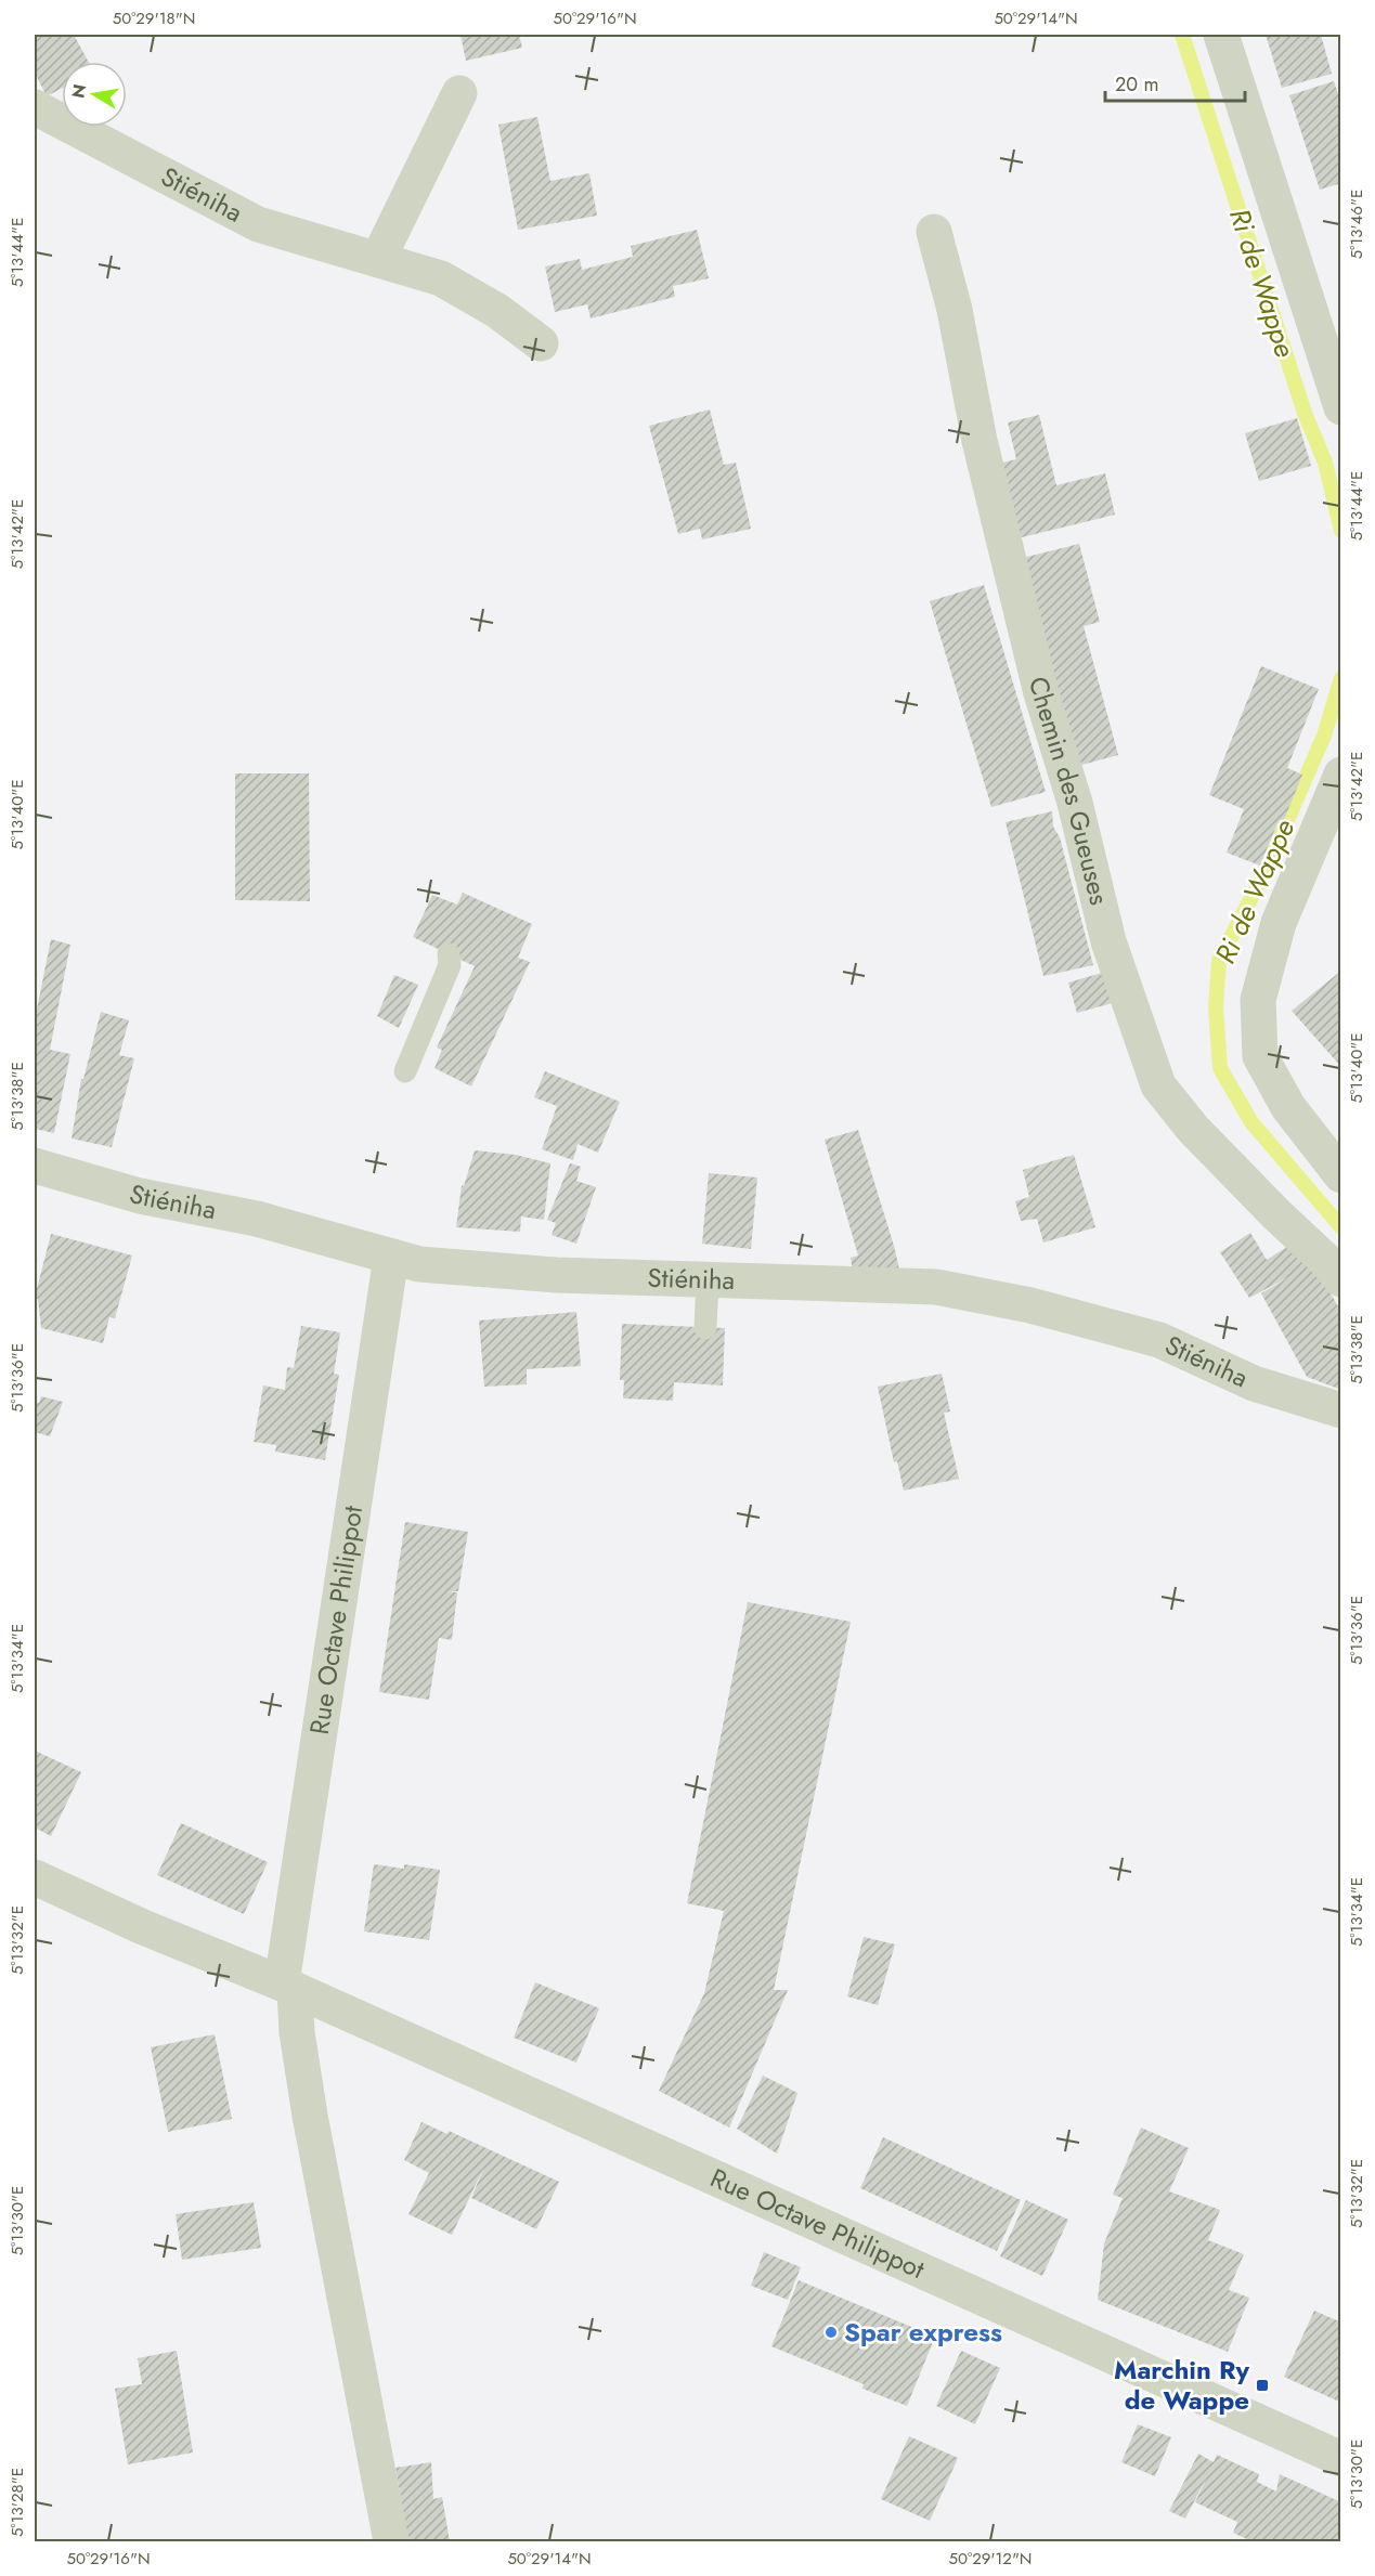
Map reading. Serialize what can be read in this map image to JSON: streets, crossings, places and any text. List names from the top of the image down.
{
  "streets": {
    "street": ["Stiéniha", "Chemin des Gueuses", "Rue Octave Philippot"]
  },
  "crossings": [
    ["Stiéniha", "Rue Octave Philippot"]
  ],
  "water": ["Ri de Wappe"],
  "places": {
    "other": ["Spar express"],
    "transit": ["Marchin Ry de Wappe"]
  },
  "scale_bar": "20 m",
  "north": "left",
  "coordinates": [
    "50°29'18\"N",
    "50°29'16\"N",
    "50°29'14\"N",
    "5°13'46\"E",
    "5°13'44\"E",
    "5°13'42\"E",
    "5°13'40\"E",
    "5°13'38\"E",
    "5°13'36\"E",
    "5°13'34\"E",
    "5°13'32\"E",
    "5°13'30\"E",
    "5°13'28\"E",
    "50°29'12\"N"
  ]
}
